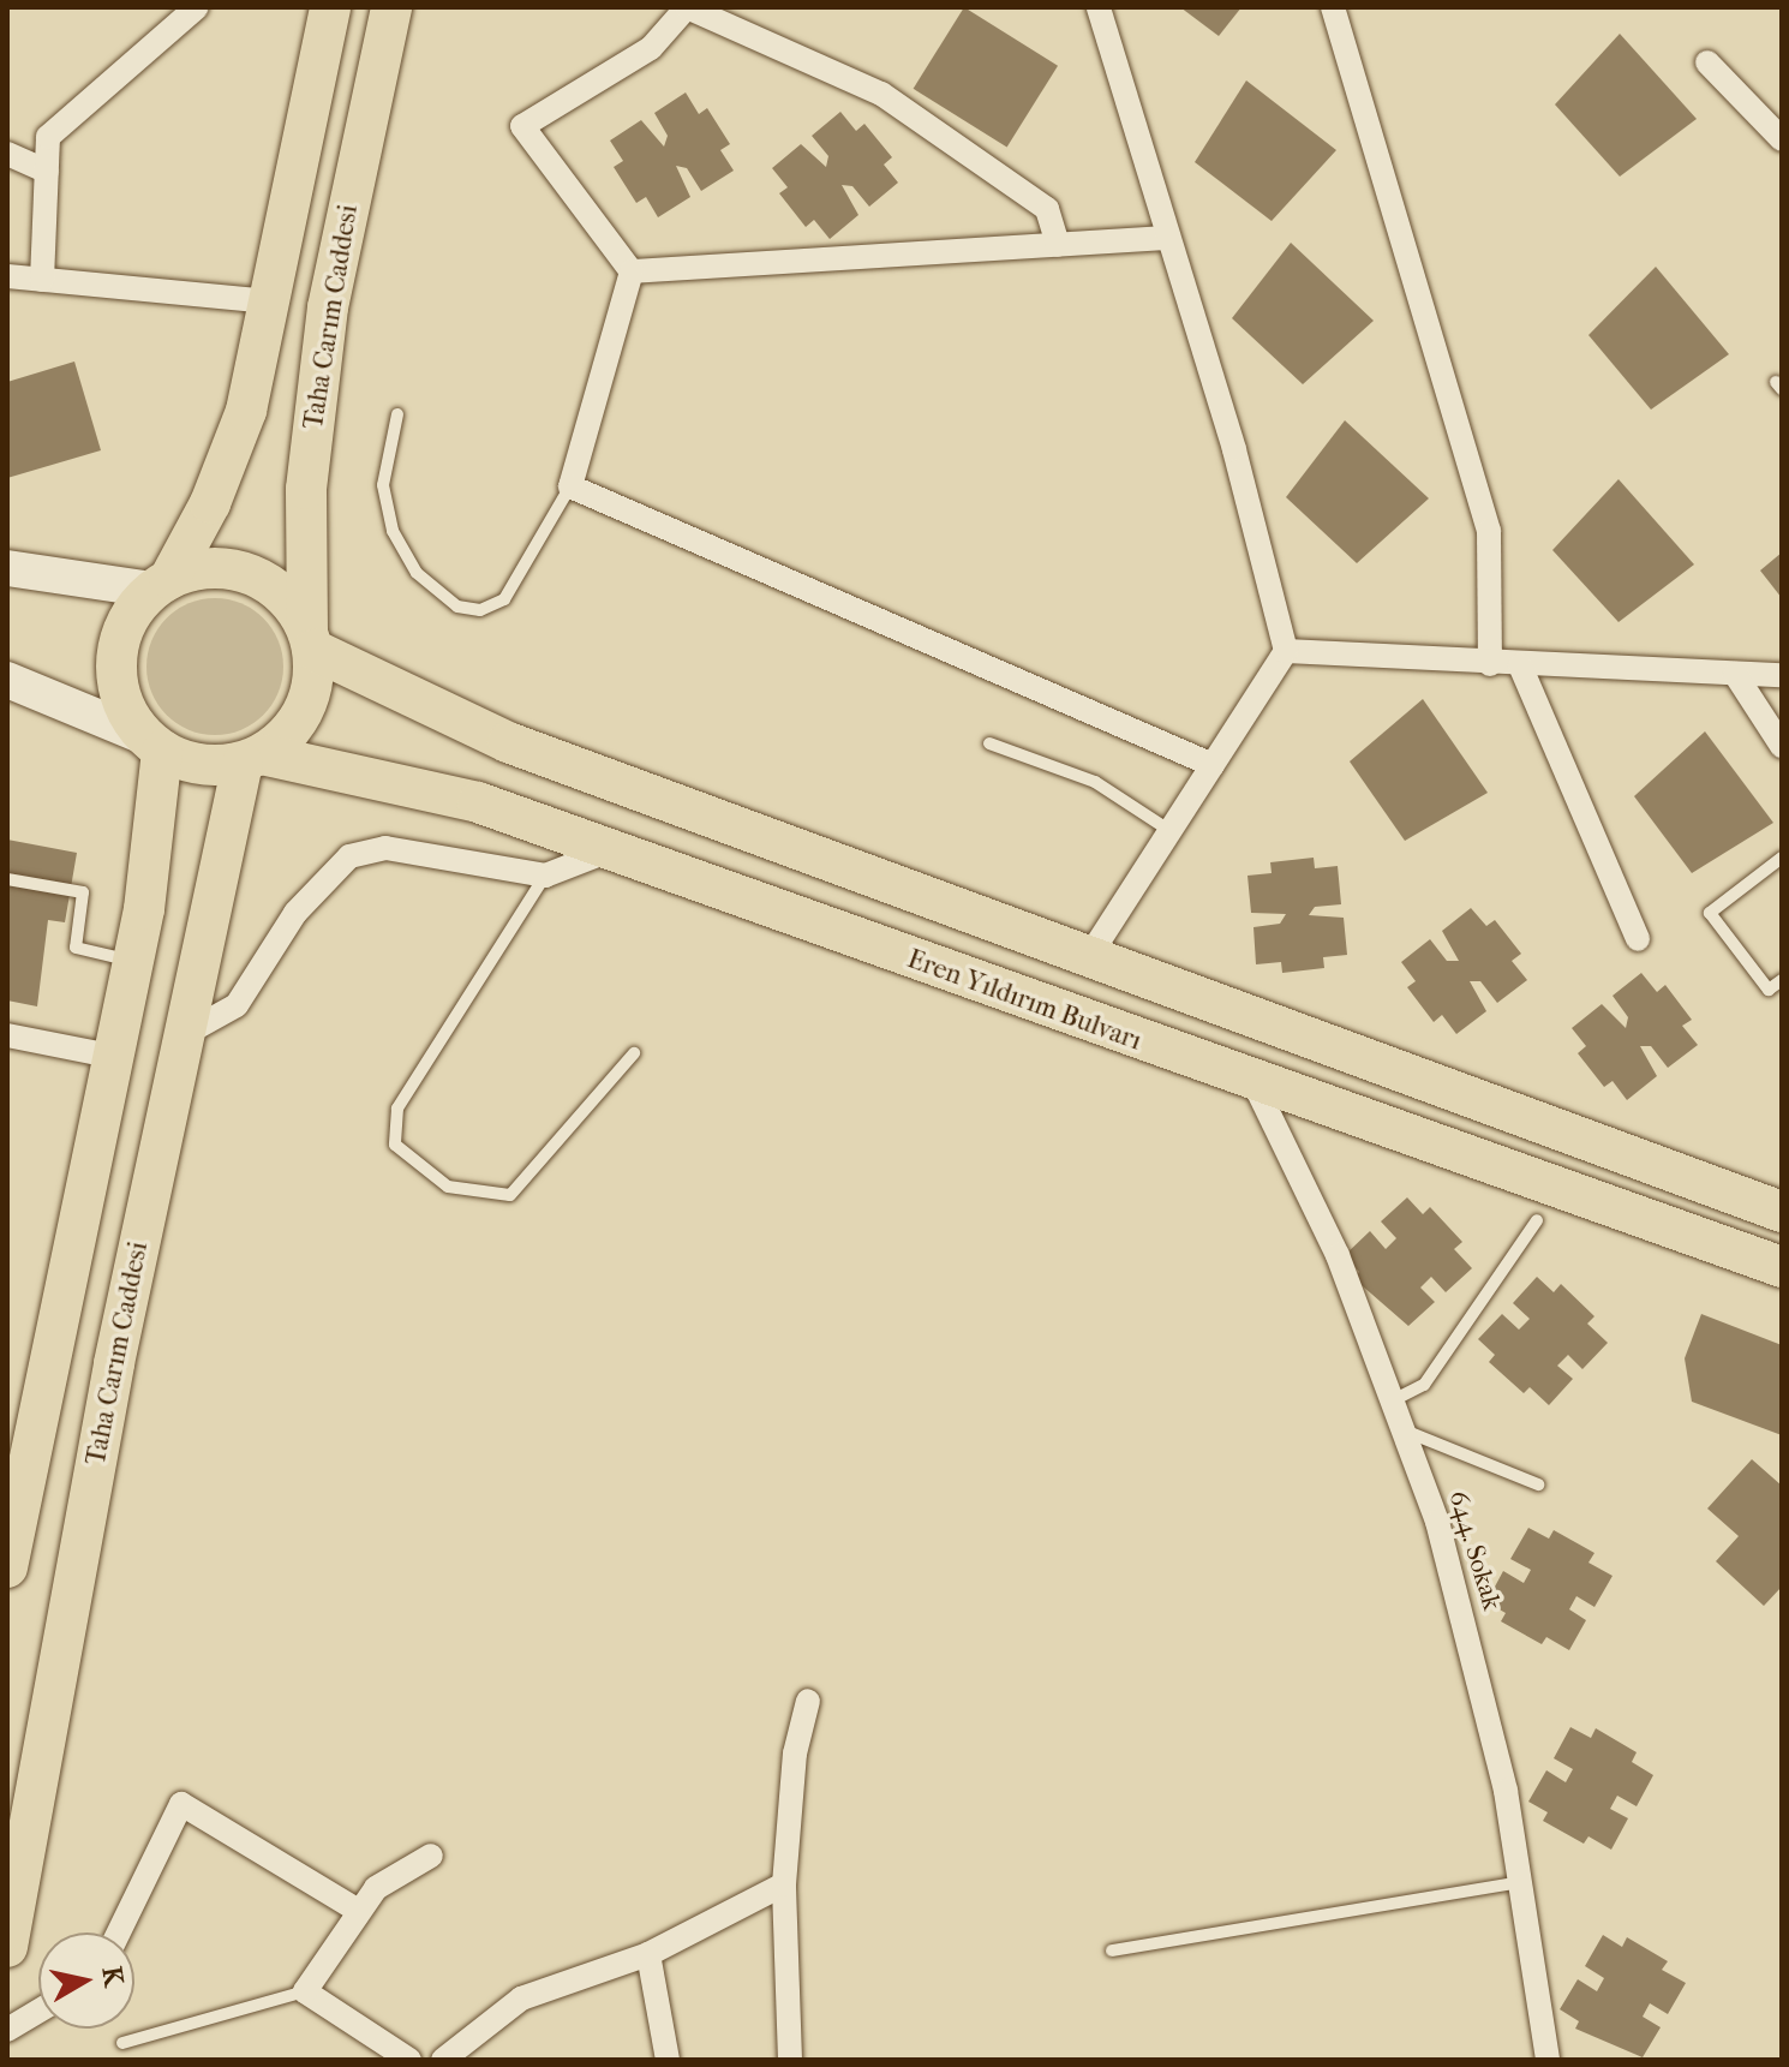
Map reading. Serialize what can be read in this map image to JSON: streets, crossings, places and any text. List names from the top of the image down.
{
  "streets": {
    "main road": ["Taha Carım Caddesi", "Eren Yıldırım Bulvarı"],
    "street": ["644. Sokak"]
  },
  "crossings": [
    ["Taha Carım Caddesi", "Eren Yıldırım Bulvarı"],
    ["Eren Yıldırım Bulvarı", "644. Sokak"]
  ],
  "north": "right"
}
